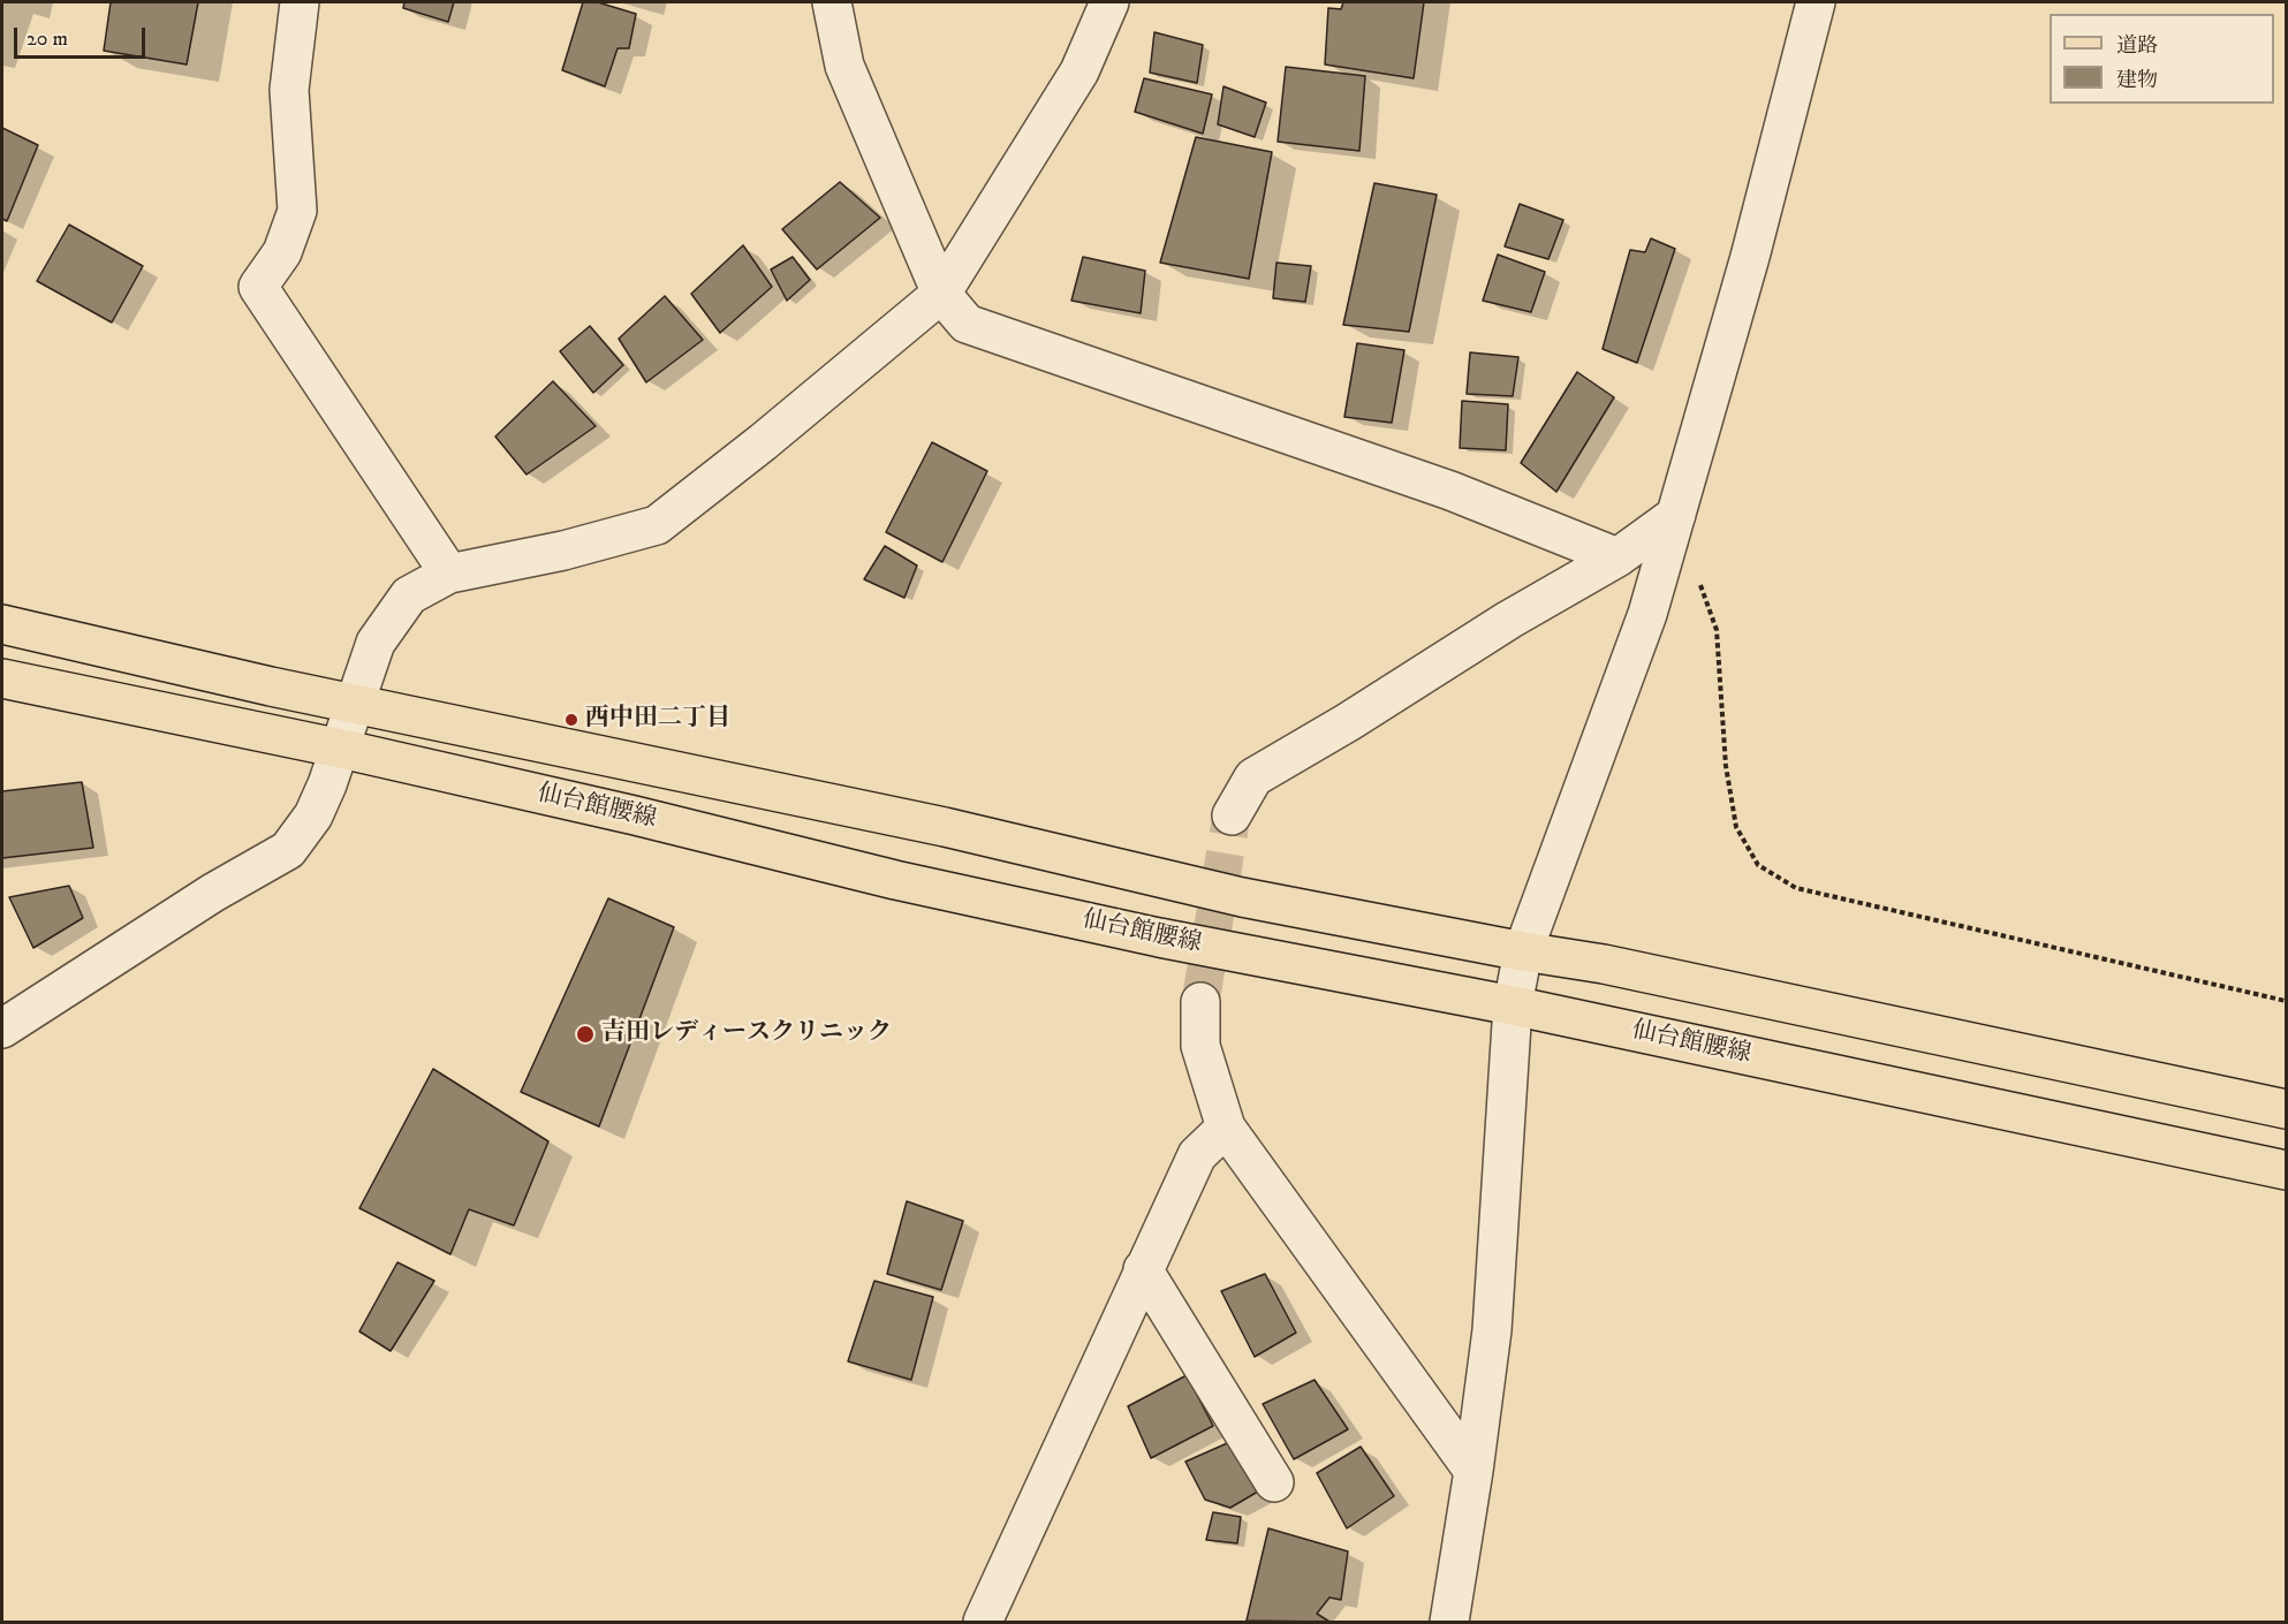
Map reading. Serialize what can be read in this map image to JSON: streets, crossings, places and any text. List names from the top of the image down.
{
  "streets": {
    "main road": ["仙台館腰線"]
  },
  "places": ["西中田二丁目", "吉田レディースクリニック"],
  "legend": ["道路", "建物"],
  "scale_bar": "20 m"
}
